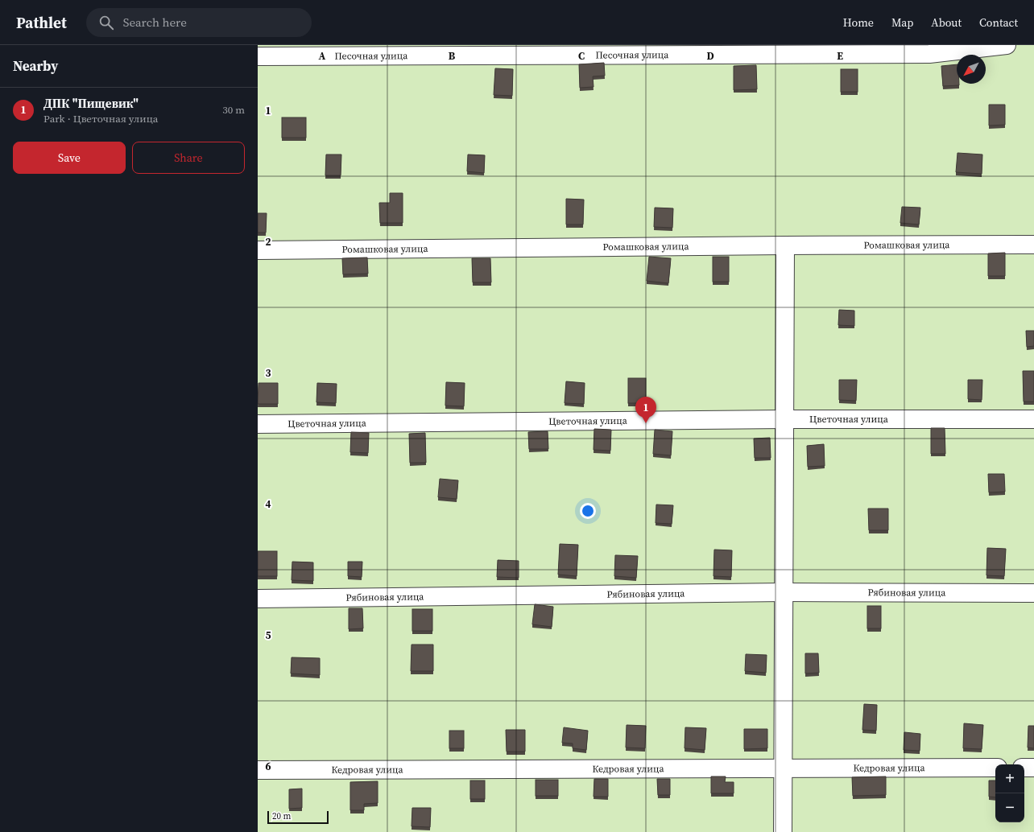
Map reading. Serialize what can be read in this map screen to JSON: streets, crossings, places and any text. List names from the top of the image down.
{
  "streets": {
    "street": [
      "Песочная улица",
      "Ромашковая улица",
      "Цветочная улица",
      "Рябиновая улица",
      "Кедровая улица"
    ]
  },
  "scale_bar": "20 m",
  "north": "bottom left",
  "page": {
    "header": "Pathlet",
    "search": "Search here",
    "nav": [
      "Home",
      "Map",
      "About",
      "Contact"
    ],
    "heading": "Nearby",
    "list": [
      {
        "mark": "1",
        "name": "ДПК \"Пищевик\"",
        "note": "Park · Цветочная улица",
        "value": "30 m"
      }
    ],
    "buttons": ["Save", "Share"],
    "pins": "1",
    "map_buttons": ["+", "−"],
    "scale": "20 m"
  },
  "grid": {
    "columns": [
      "A",
      "B",
      "C",
      "D",
      "E"
    ],
    "rows": [
      "1",
      "2",
      "3",
      "4",
      "5",
      "6"
    ]
  }
}
